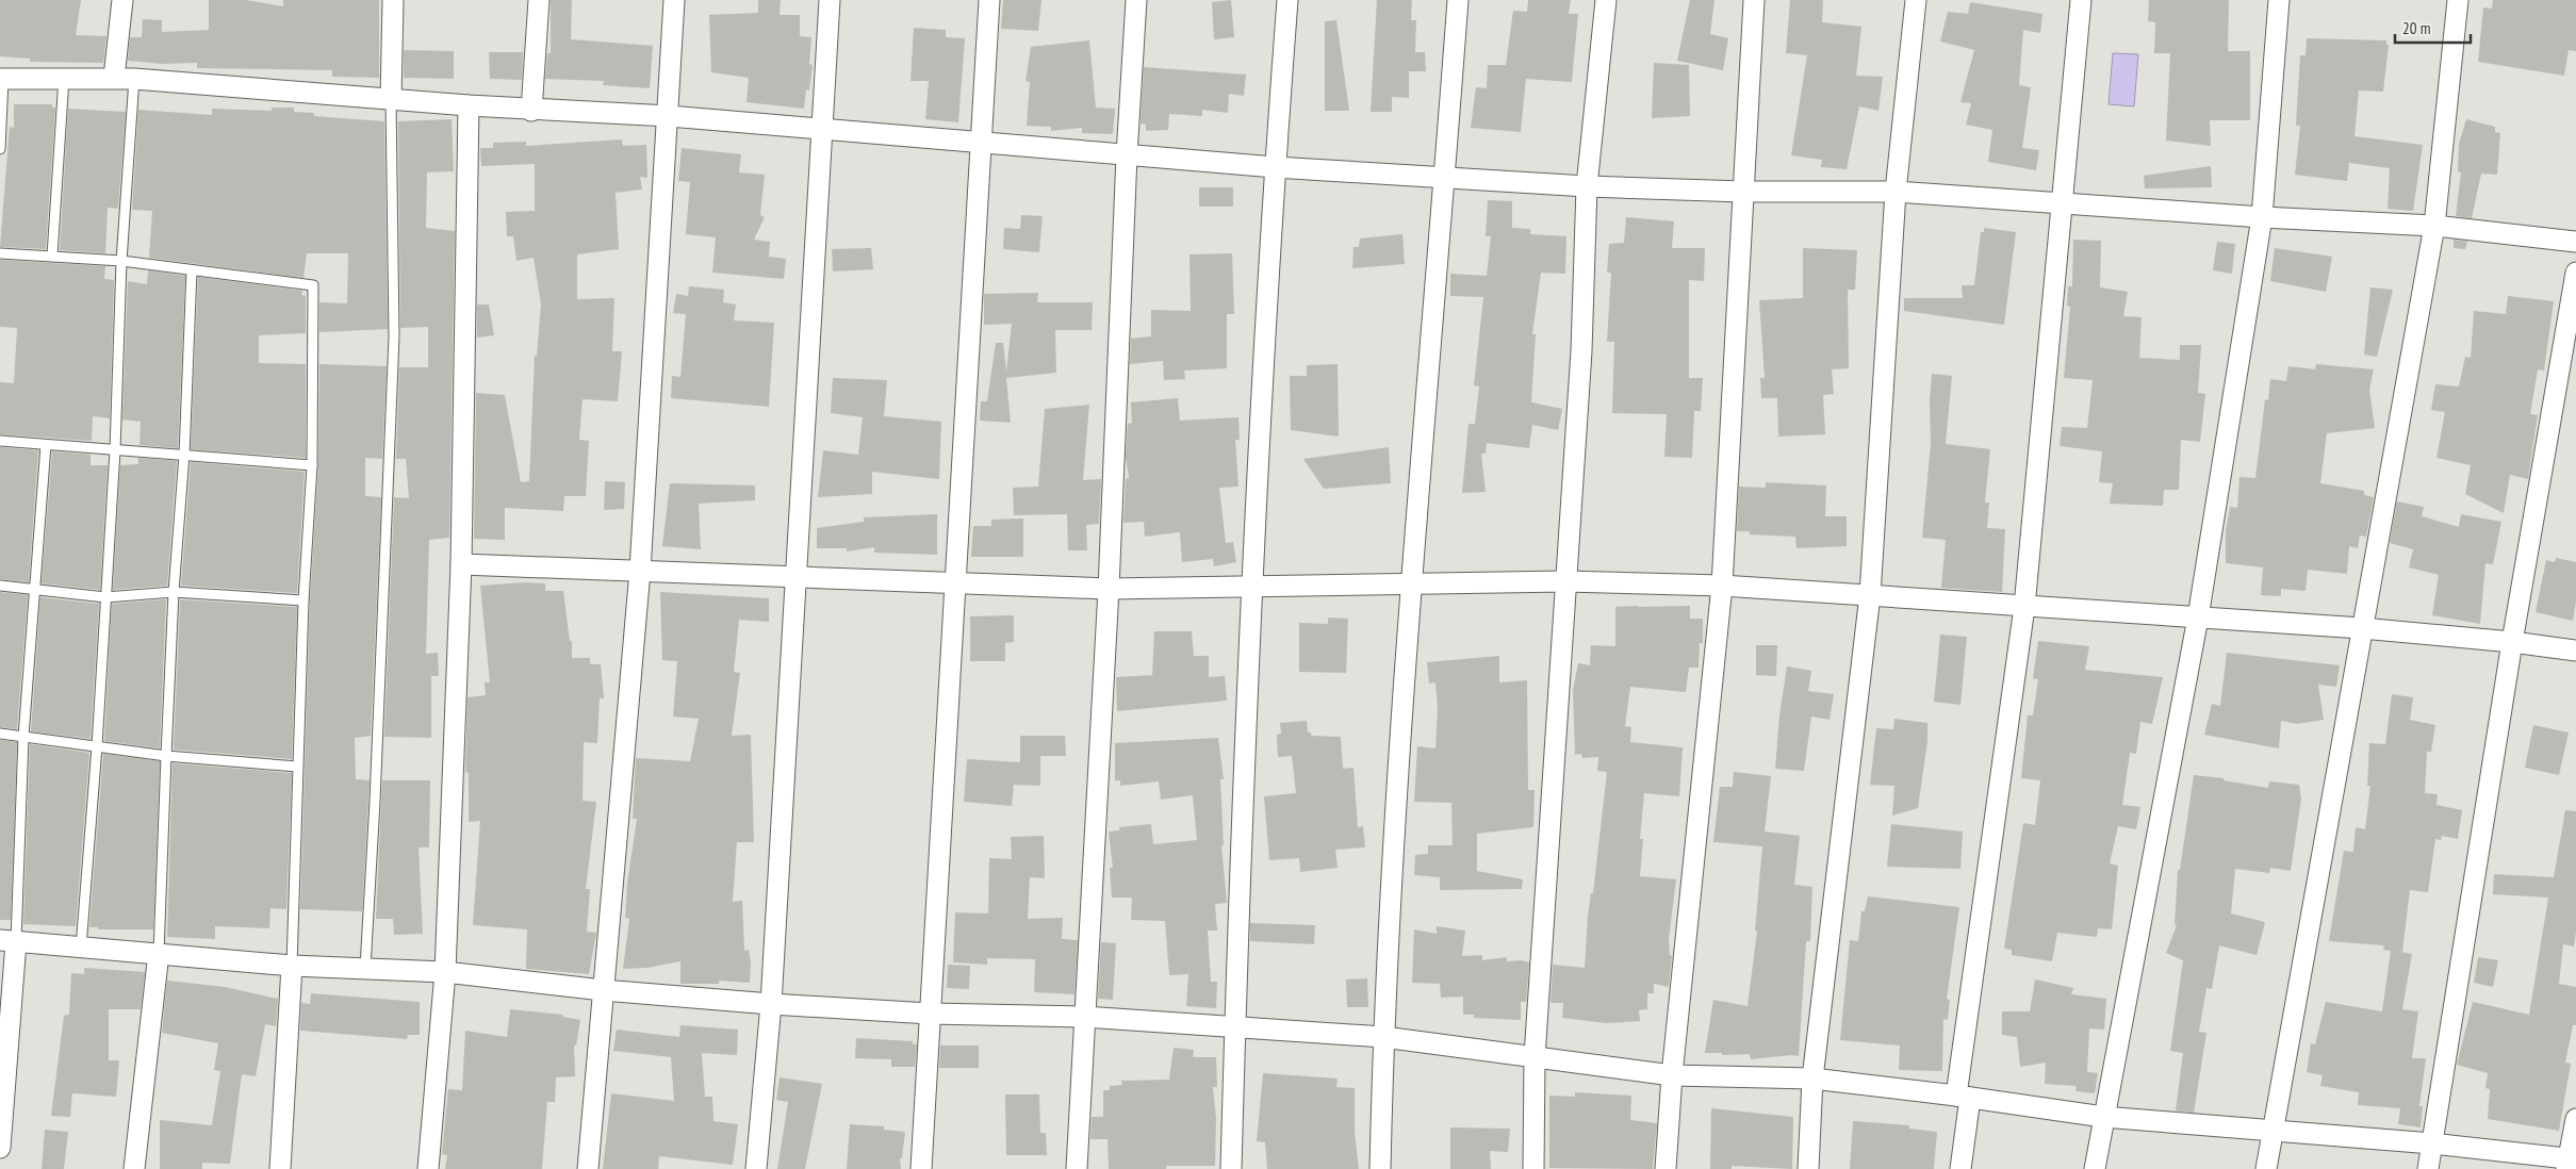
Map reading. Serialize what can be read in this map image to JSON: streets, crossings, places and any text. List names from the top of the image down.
{
  "scale_bar": "20 m"
}
